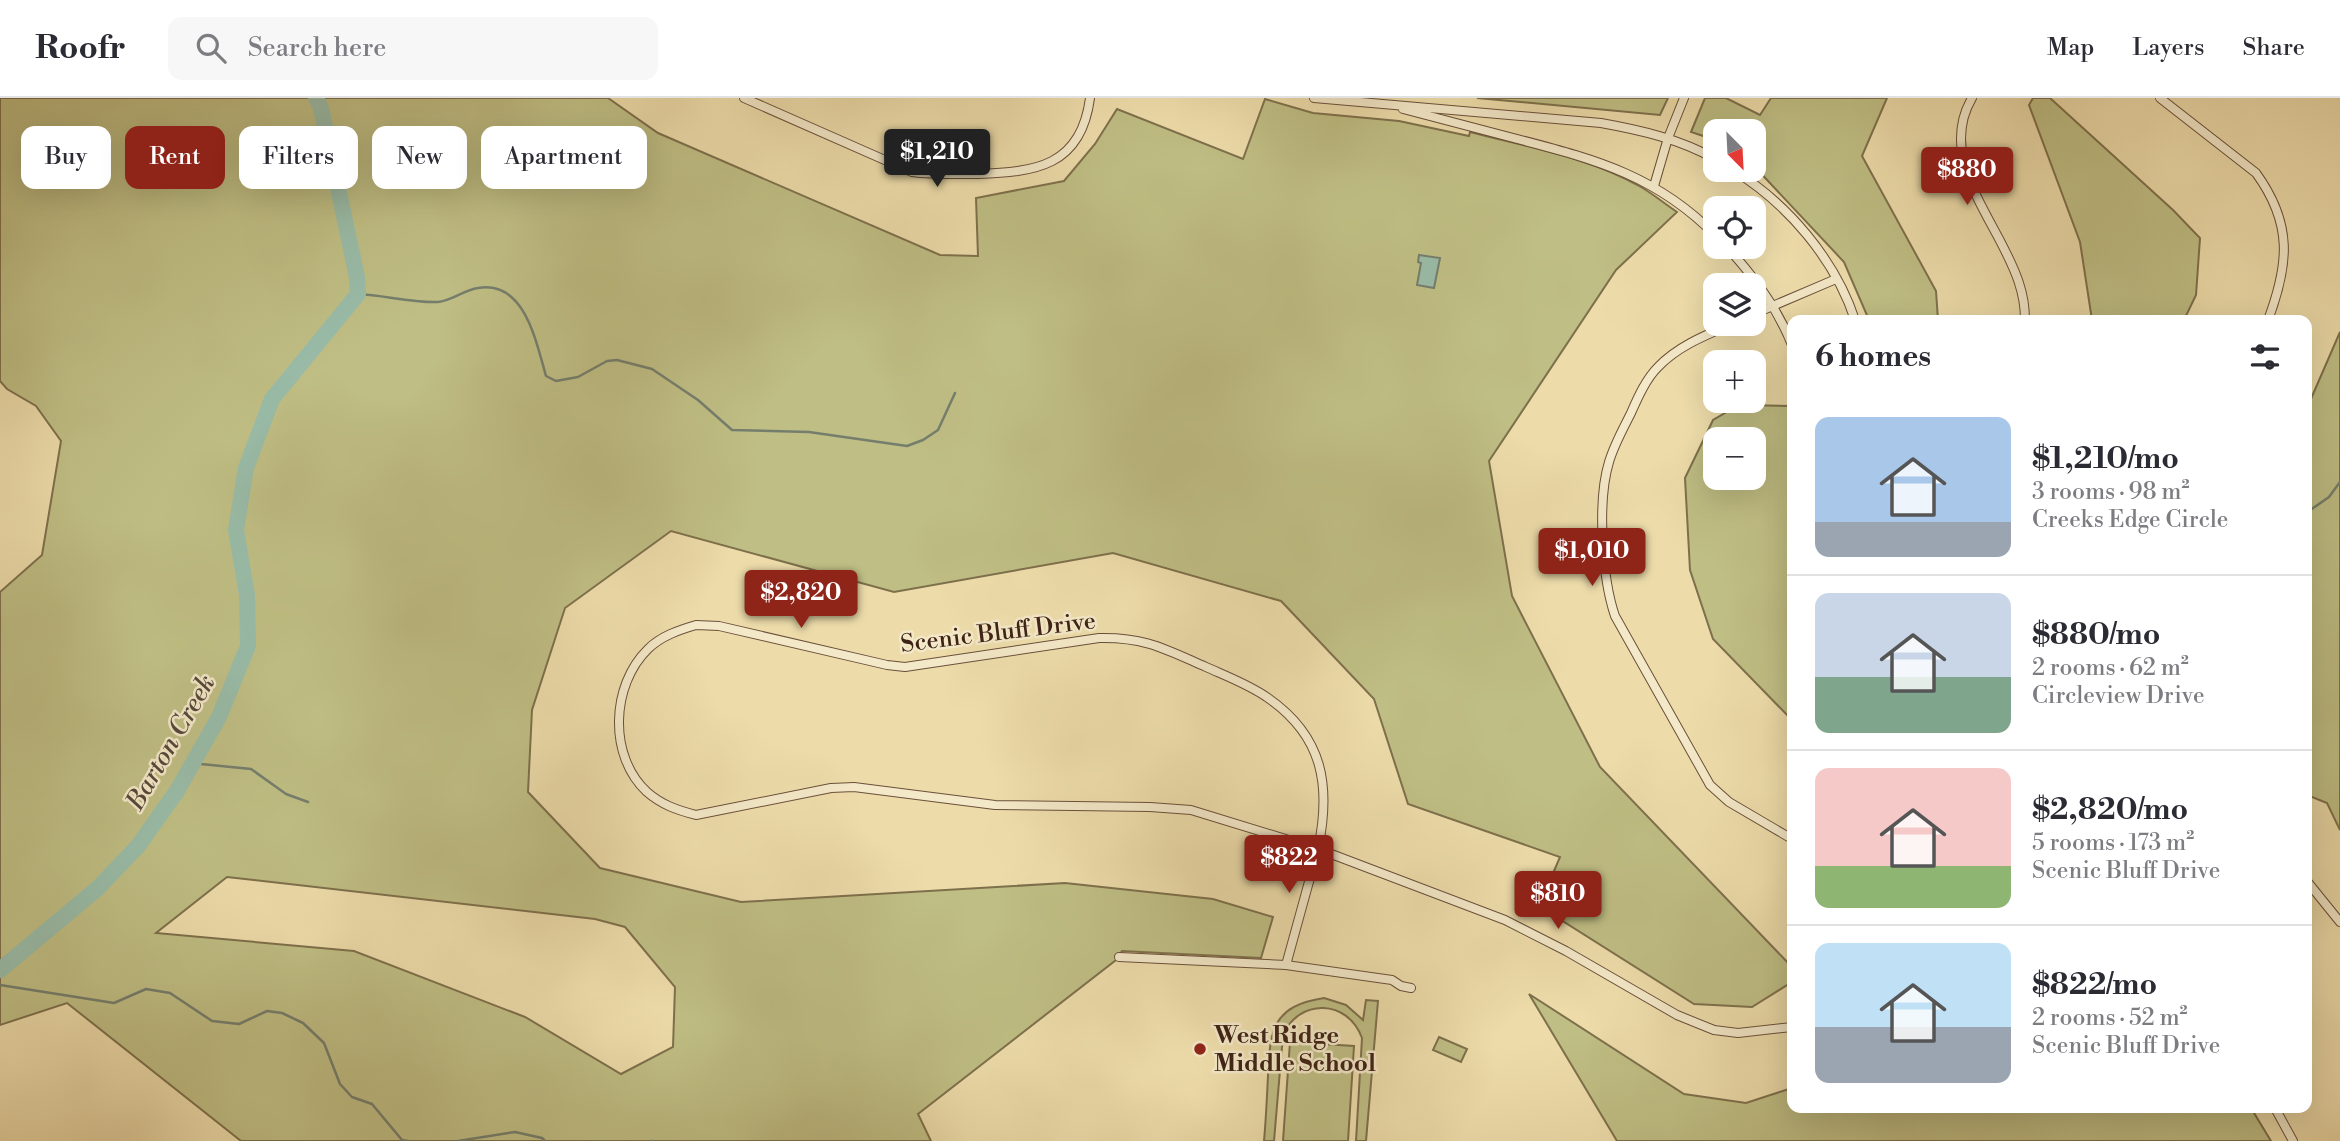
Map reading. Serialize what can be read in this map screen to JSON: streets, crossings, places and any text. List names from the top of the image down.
{
  "streets": {
    "street": ["Scenic Bluff Drive"]
  },
  "water": ["Barton Creek"],
  "places": ["West Ridge Middle School"],
  "north": "bottom right",
  "page": {
    "header": "Roofr",
    "search": "Search here",
    "nav": ["Map", "Layers", "Share"],
    "map_buttons": ["+", "−"],
    "chip": [
      "Buy",
      "Rent",
      "Filters",
      "New",
      "Apartment"
    ],
    "price": [
      "$1,210",
      "$880",
      "$1,010",
      "$2,820",
      "$822",
      "$810"
    ],
    "heading": "6 homes",
    "list": [
      {
        "name": "$1,210/mo",
        "note": "3 rooms · 98 m² · Creeks Edge Circle"
      },
      {
        "name": "$880/mo",
        "note": "2 rooms · 62 m² · Circleview Drive"
      },
      {
        "name": "$2,820/mo",
        "note": "5 rooms · 173 m² · Scenic Bluff Drive"
      },
      {
        "name": "$822/mo",
        "note": "2 rooms · 52 m² · Scenic Bluff Drive"
      }
    ]
  }
}
